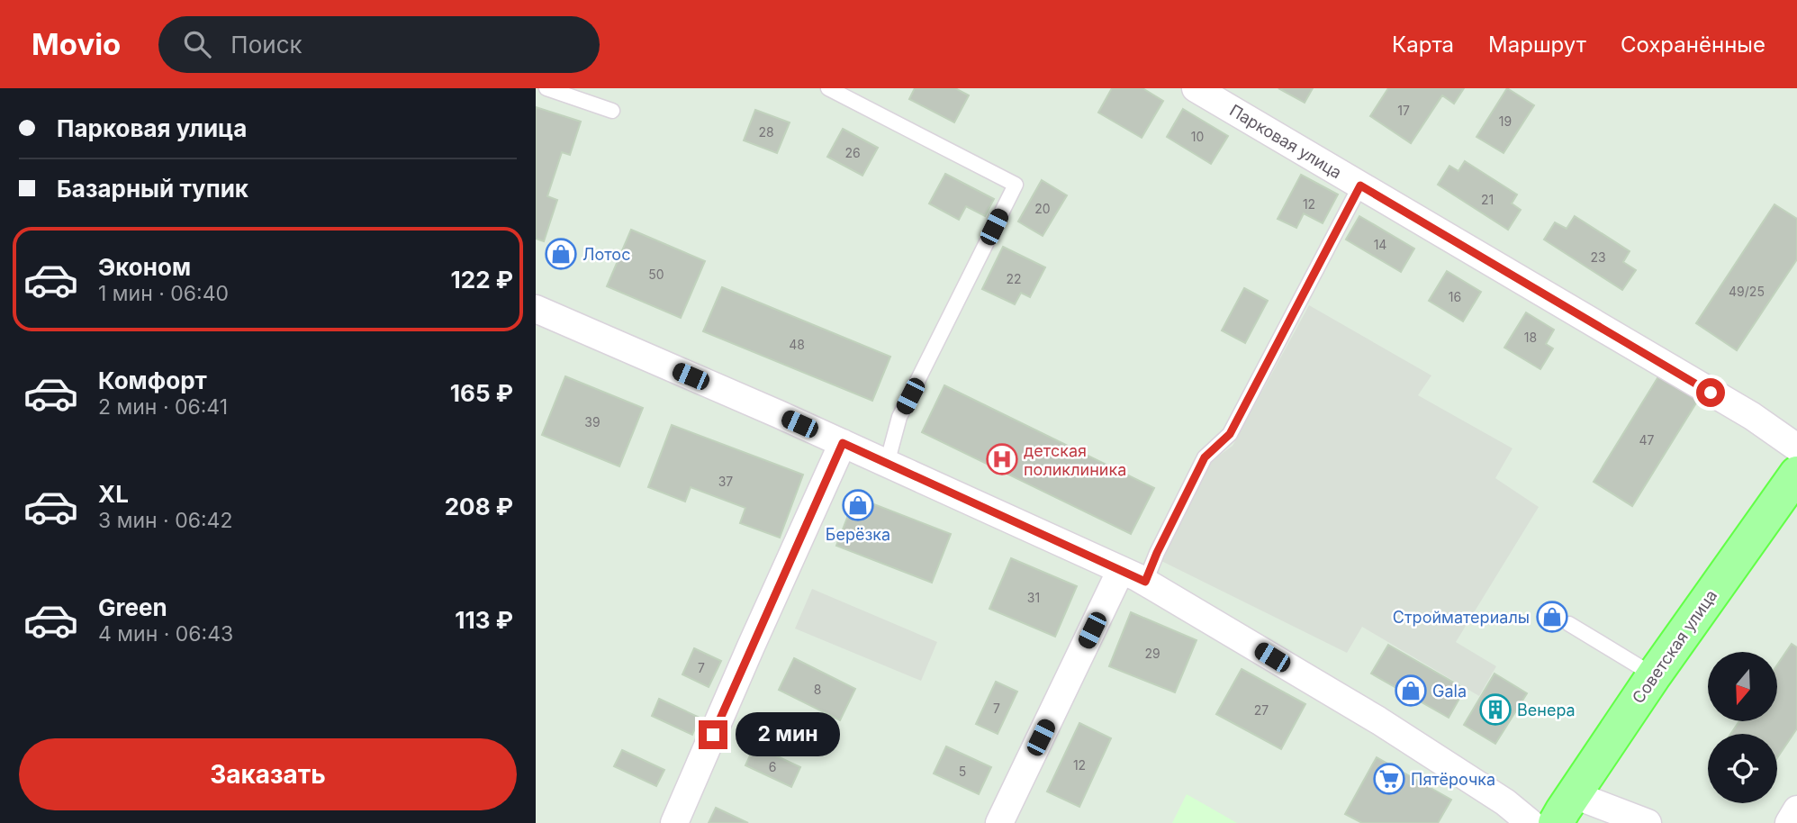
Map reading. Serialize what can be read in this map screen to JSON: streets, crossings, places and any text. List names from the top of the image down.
{
  "streets": {
    "main road": ["Советская улица"],
    "street": ["Парковая улица"]
  },
  "places": {
    "shop": [
      "Лотос",
      "Берёзка",
      "Стройматериалы",
      "Gala"
    ],
    "hospital": ["детская поликлиника"],
    "building": ["Венера"],
    "supermarket": ["Пятёрочка"]
  },
  "house_numbers": [
    "17",
    "19",
    "28",
    "10",
    "26",
    "21",
    "12",
    "20",
    "14",
    "23",
    "50",
    "22",
    "49/25",
    "16",
    "18",
    "48",
    "39",
    "47",
    "37",
    "31",
    "29",
    "7",
    "8",
    "7",
    "27",
    "12",
    "6",
    "5"
  ],
  "north": "bottom",
  "page": {
    "header": "Movio",
    "search": "Поиск",
    "nav": ["Карта", "Маршрут", "Сохранённые"],
    "banner": ["Парковая улица", "Базарный тупик"],
    "list": [
      {
        "name": "Эконом",
        "note": "1 мин · 06:40",
        "value": "122 ₽"
      },
      {
        "name": "Комфорт",
        "note": "2 мин · 06:41",
        "value": "165 ₽"
      },
      {
        "name": "XL",
        "note": "3 мин · 06:42",
        "value": "208 ₽"
      },
      {
        "name": "Green",
        "note": "4 мин · 06:43",
        "value": "113 ₽"
      }
    ],
    "bubble": "2 мин",
    "buttons": "Заказать"
  }
}
